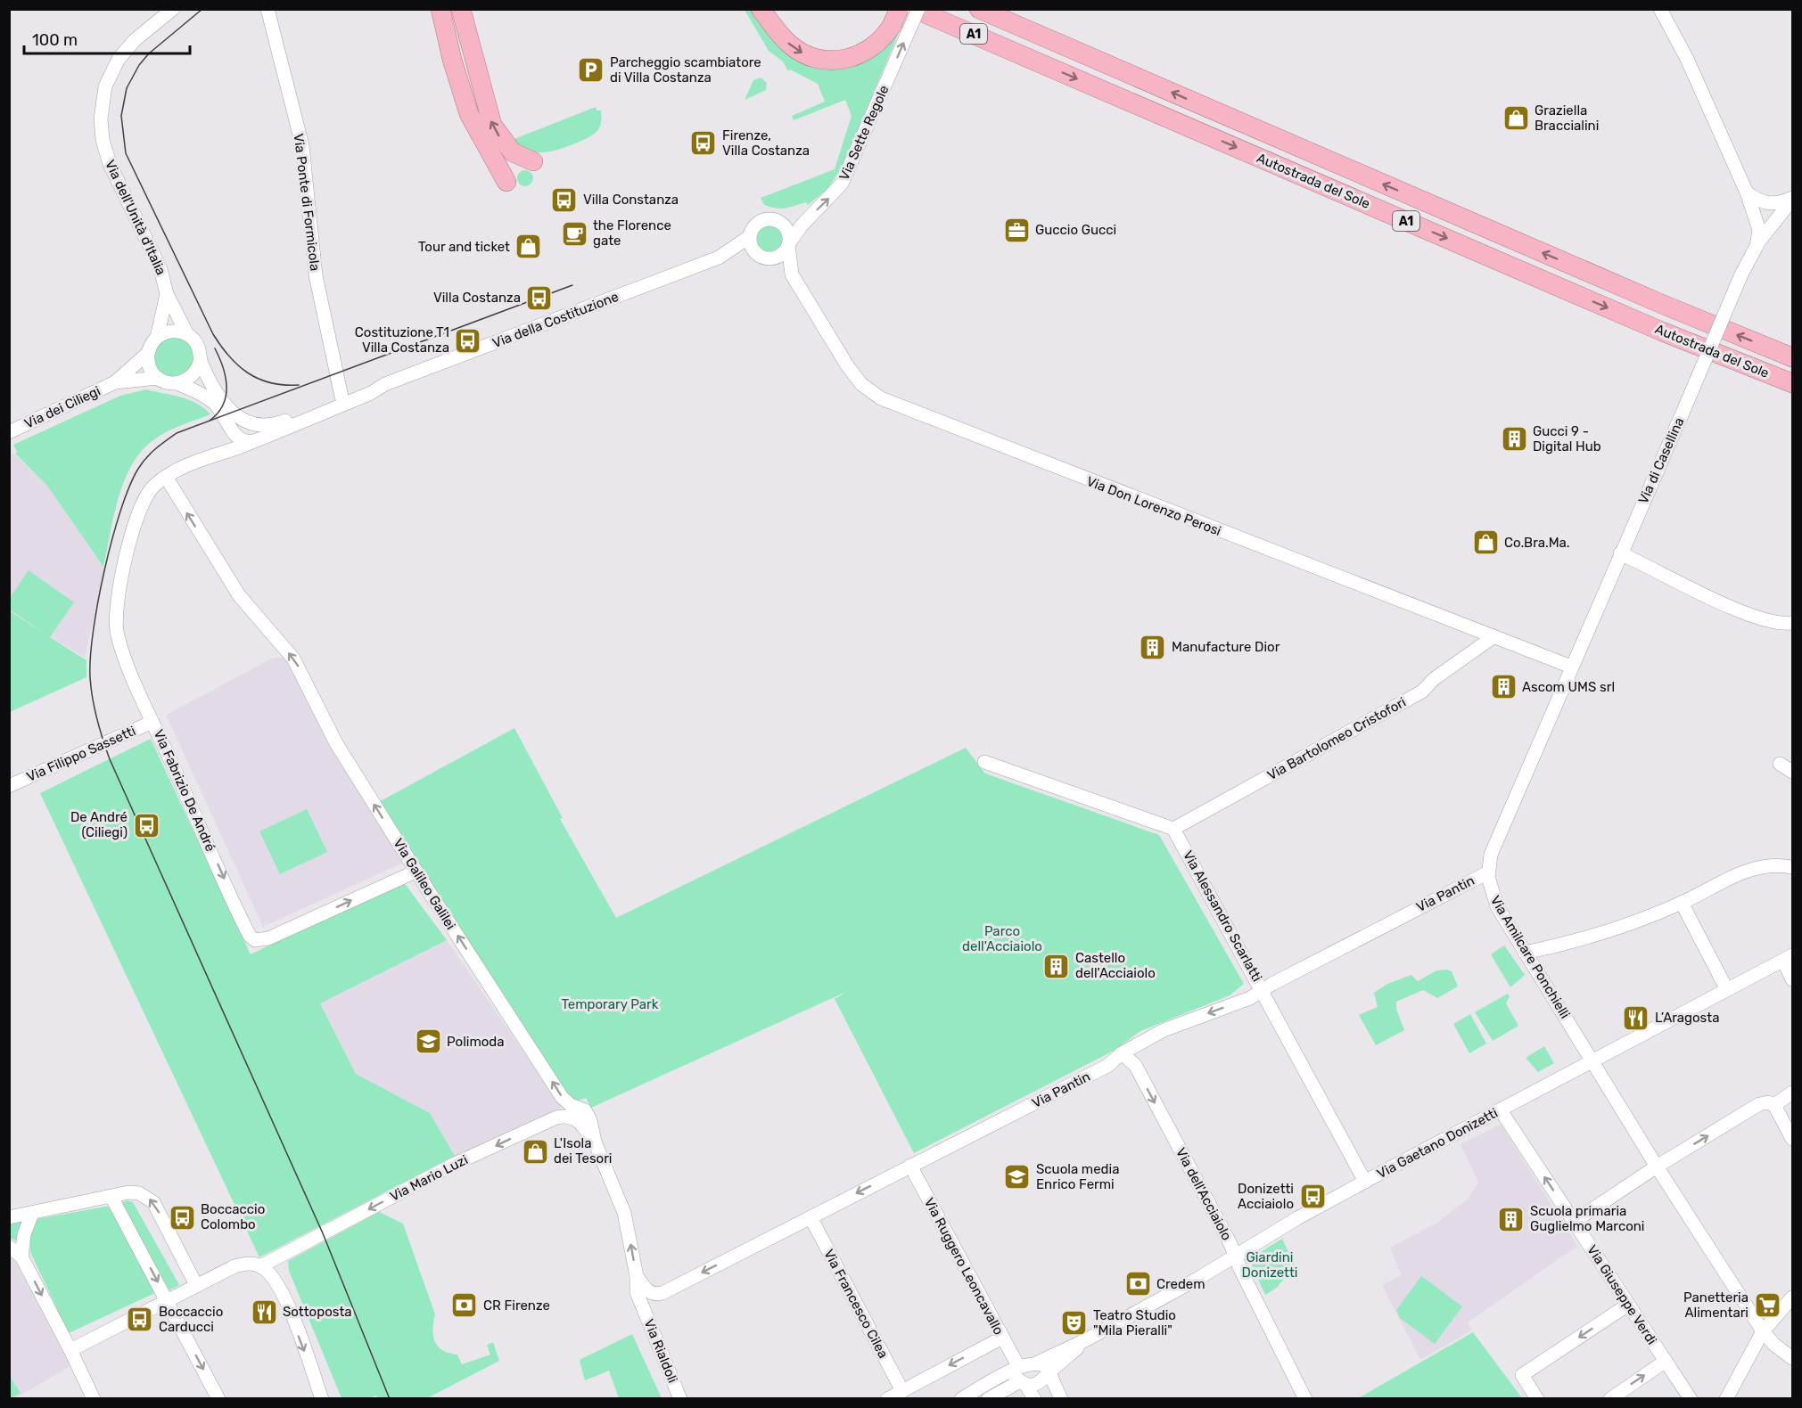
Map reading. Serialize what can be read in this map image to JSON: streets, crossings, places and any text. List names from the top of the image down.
{
  "streets": {
    "highway": ["A1", "Autostrada del Sole"],
    "street": [
      "Via Sette Regole",
      "Via Ponte di Formicola",
      "Via dell'Unità d'Italia",
      "Via della Costituzione",
      "Via dei Ciliegi",
      "Via di Casellina",
      "Via Don Lorenzo Perosi",
      "Via Bartolomeo Cristofori",
      "Via Filippo Sassetti",
      "Via Fabrizio De André",
      "Via Galileo Galilei",
      "Via Pantin",
      "Via Alessandro Scarlatti",
      "Via Amilcare Ponchielli",
      "Via Gaetano Donizetti",
      "Via Mario Luzi",
      "Via dell'Acciaiolo",
      "Via Ruggero Leoncavallo",
      "Via Giuseppe Verdi",
      "Via Francesco Cilea",
      "Via Rialdoli"
    ]
  },
  "crossings": [
    ["Via Sette Regole", "Autostrada del Sole"],
    ["Via Sette Regole", "Via della Costituzione"],
    ["Via Sette Regole", "Via Don Lorenzo Perosi"],
    ["Via Ponte di Formicola", "Via della Costituzione"],
    ["Via dell'Unità d'Italia", "Via della Costituzione"],
    ["Via dell'Unità d'Italia", "Via dei Ciliegi"],
    ["Via della Costituzione", "Via dei Ciliegi"],
    ["Via della Costituzione", "Via Don Lorenzo Perosi"],
    ["Via della Costituzione", "Via Fabrizio De André"],
    ["Via della Costituzione", "Via Galileo Galilei"],
    ["Via di Casellina", "Via Amilcare Ponchielli"],
    ["Via Don Lorenzo Perosi", "Via Bartolomeo Cristofori"],
    ["Via Don Lorenzo Perosi", "Via Amilcare Ponchielli"],
    ["Via Bartolomeo Cristofori", "Via Alessandro Scarlatti"],
    ["Via Filippo Sassetti", "Via Fabrizio De André"],
    ["Via Fabrizio De André", "Via Galileo Galilei"],
    ["Via Galileo Galilei", "Via Pantin"],
    ["Via Galileo Galilei", "Via Mario Luzi"],
    ["Via Galileo Galilei", "Via Rialdoli"],
    ["Via Pantin", "Via Alessandro Scarlatti"],
    ["Via Pantin", "Via Amilcare Ponchielli"],
    ["Via Pantin", "Via dell'Acciaiolo"],
    ["Via Pantin", "Via Ruggero Leoncavallo"],
    ["Via Pantin", "Via Francesco Cilea"],
    ["Via Alessandro Scarlatti", "Via Gaetano Donizetti"],
    ["Via Amilcare Ponchielli", "Via Gaetano Donizetti"],
    ["Via Gaetano Donizetti", "Via dell'Acciaiolo"],
    ["Via Gaetano Donizetti", "Via Ruggero Leoncavallo"],
    ["Via Gaetano Donizetti", "Via Giuseppe Verdi"]
  ],
  "one_way": [
    "Via Sette Regole",
    "Via Galileo Galilei",
    "Via Pantin",
    "Via Mario Luzi",
    "Via dell'Acciaiolo",
    "Via Giuseppe Verdi"
  ],
  "parks": ["Parco dell'Acciaiolo", "Temporary Park", "Giardini Donizetti"],
  "places": {
    "parking": ["Parcheggio scambiatore di Villa Costanza"],
    "shop": [
      "Graziella Braccialini",
      "Tour and ticket",
      "Co.Bra.Ma.",
      "L'Isola dei Tesori"
    ],
    "bus stop": [
      "Firenze, Villa Costanza",
      "Villa Constanza",
      "Villa Costanza",
      "Costituzione T1 Villa Costanza",
      "De André (Ciliegi)",
      "Donizetti Acciaiolo",
      "Boccaccio Colombo",
      "Boccaccio Carducci"
    ],
    "office": ["Guccio Gucci"],
    "cafe": ["the Florence gate"],
    "building": [
      "Gucci 9 - Digital Hub",
      "Manufacture Dior",
      "Ascom UMS srl",
      "Castello dell'Acciaiolo",
      "Scuola primaria Guglielmo Marconi"
    ],
    "restaurant": ["L’Aragosta", "Sottoposta"],
    "school or university": ["Polimoda", "Scuola media Enrico Fermi"],
    "bank": ["Credem", "CR Firenze"],
    "supermarket": ["Panetteria Alimentari"],
    "theatre": ["Teatro Studio \"Mila Pieralli\""]
  },
  "scale_bar": "100 m"
}
